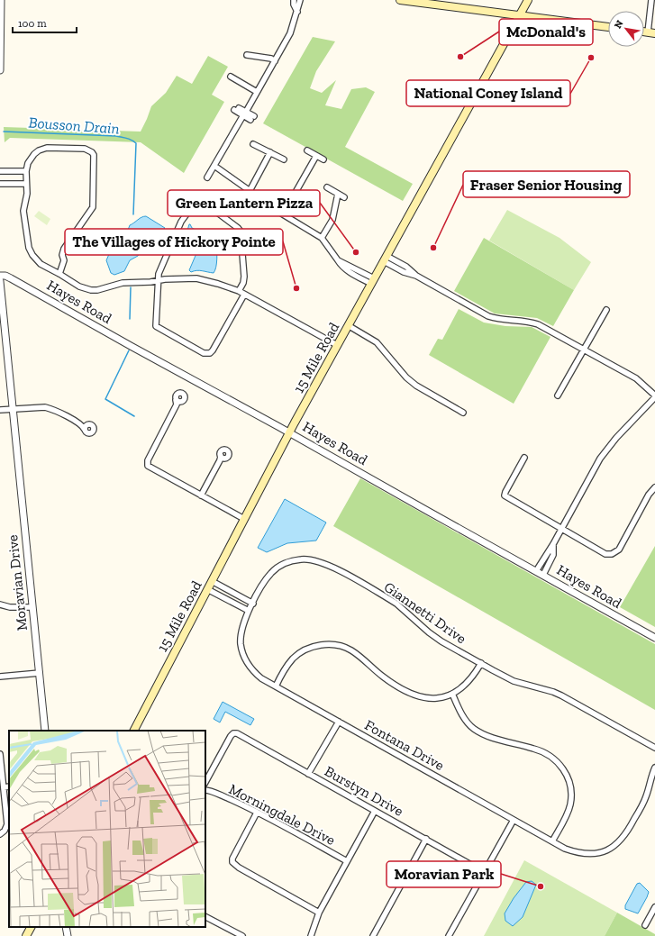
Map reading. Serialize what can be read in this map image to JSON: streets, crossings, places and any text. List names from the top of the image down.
{
  "streets": {
    "main road": ["15 Mile Road"],
    "street": [
      "Hayes Road",
      "Moravian Drive",
      "Giannetti Drive",
      "Fontana Drive",
      "Burstyn Drive",
      "Morningdale Drive"
    ]
  },
  "crossings": [
    ["Hayes Road", "15 Mile Road"],
    ["Giannetti Drive", "Fontana Drive"]
  ],
  "water": ["Bousson Drain"],
  "places": [
    "McDonald's",
    "National Coney Island",
    "Fraser Senior Housing",
    "Green Lantern Pizza",
    "The Villages of Hickory Pointe",
    "Moravian Park"
  ],
  "scale_bar": "100 m",
  "north": "top left"
}
